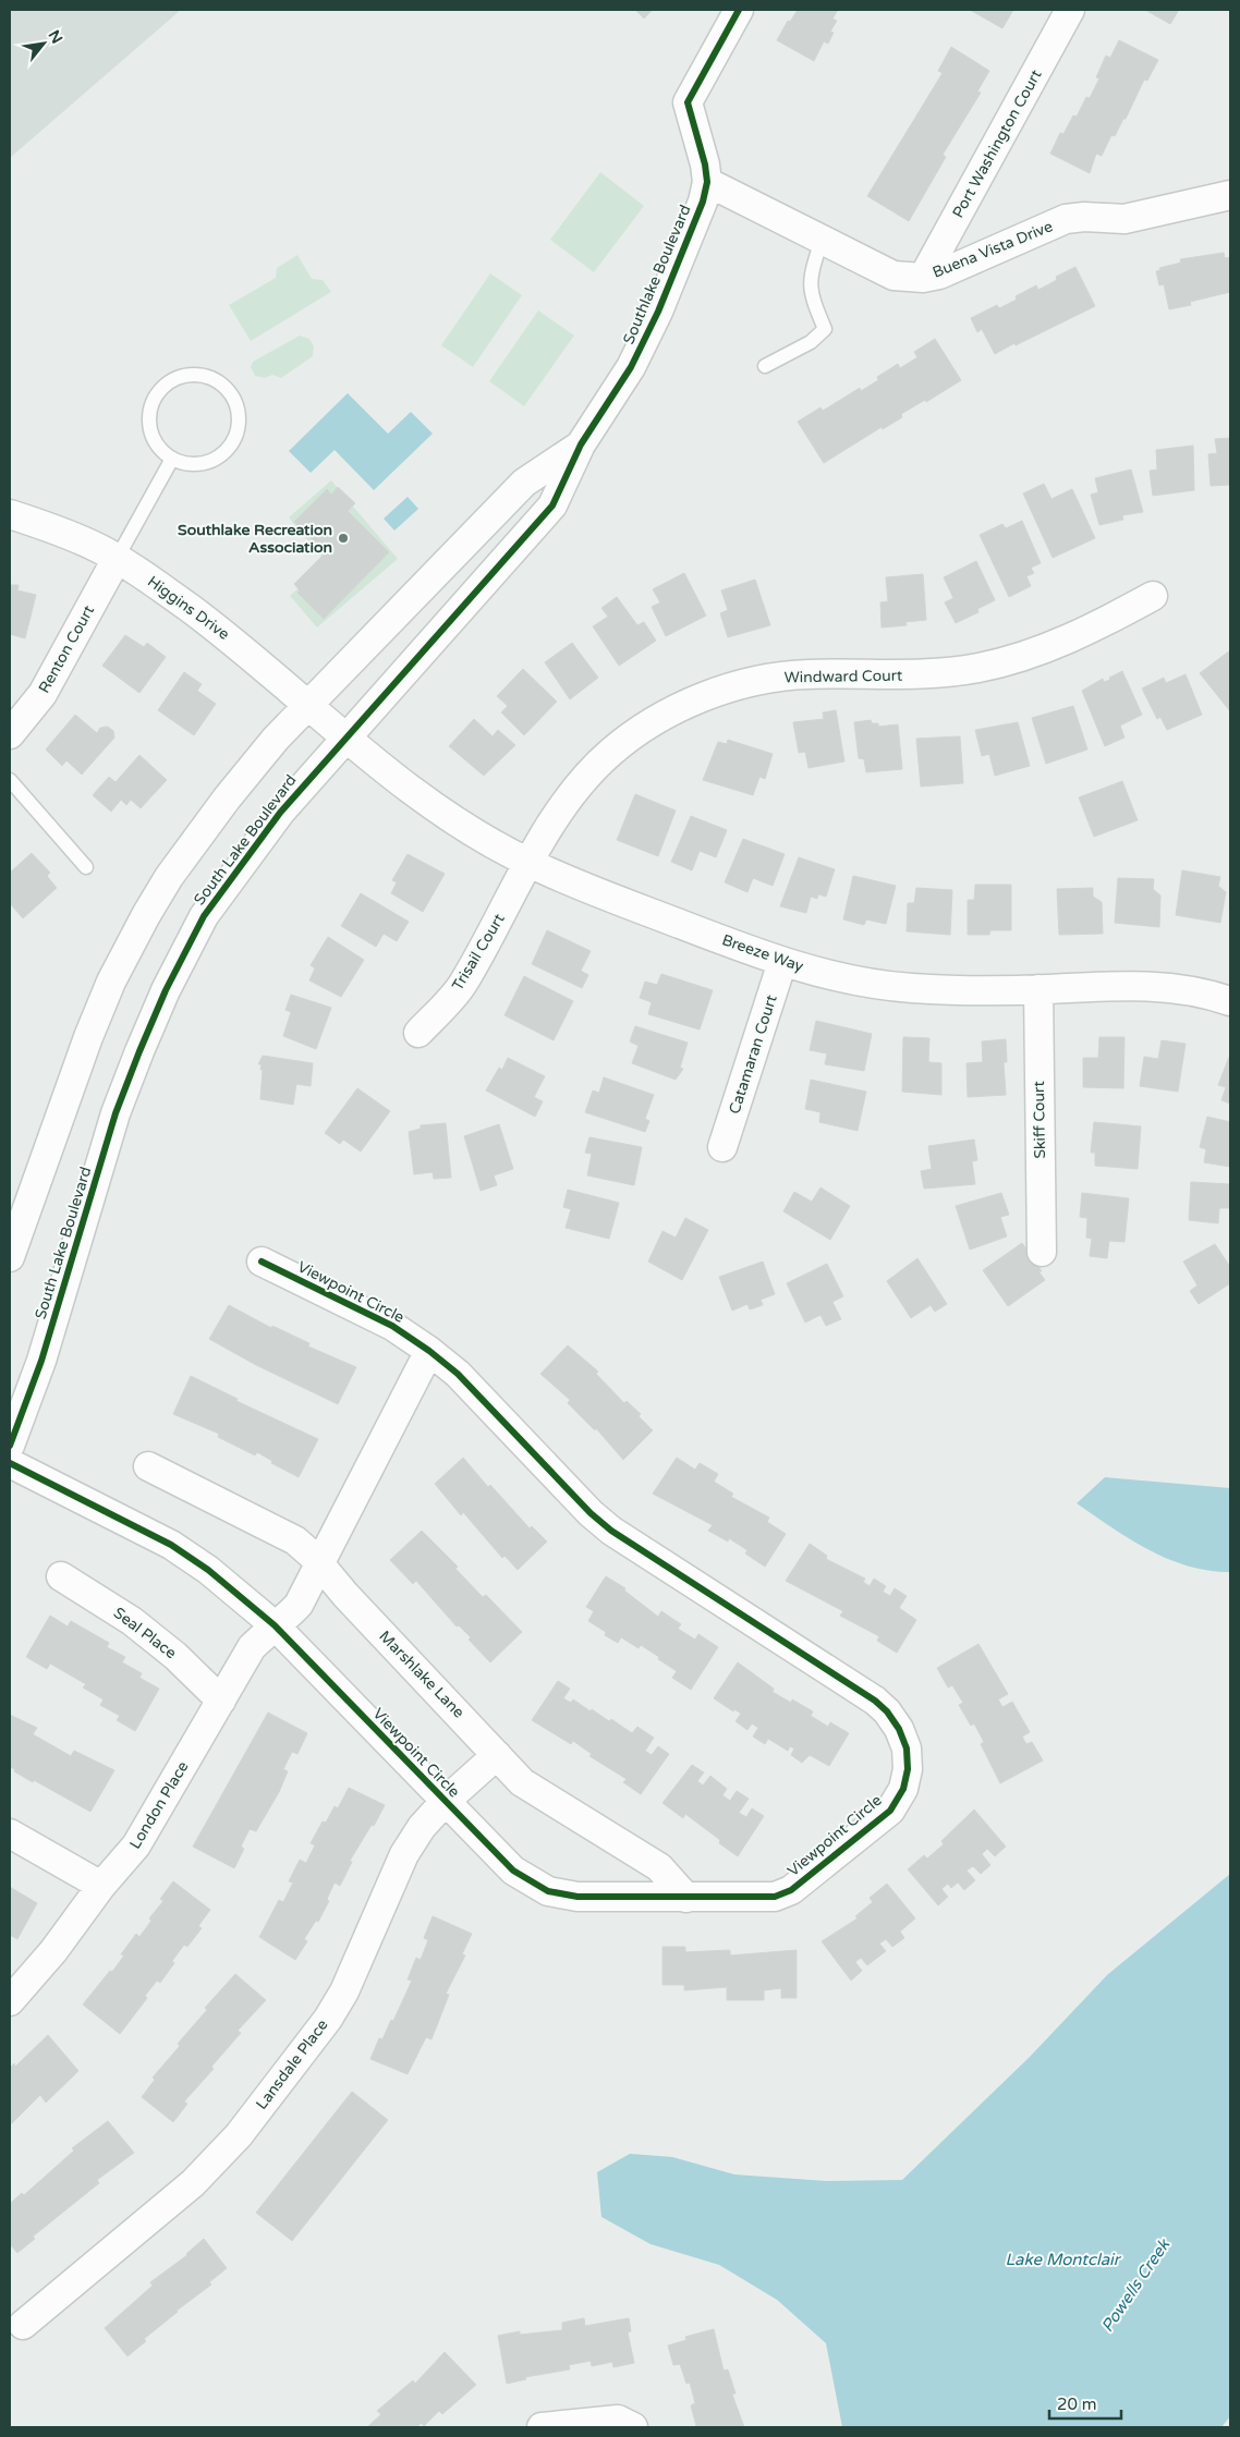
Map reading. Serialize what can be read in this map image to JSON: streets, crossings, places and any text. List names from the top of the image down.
{
  "streets": {
    "street": [
      "Port Washington Court",
      "Buena Vista Drive",
      "Southlake Boulevard",
      "Higgins Drive",
      "Renton Court",
      "Windward Court",
      "South Lake Boulevard",
      "Trisail Court",
      "Breeze Way",
      "Catamaran Court",
      "Skiff Court",
      "Viewpoint Circle",
      "Seal Place",
      "Marshlake Lane",
      "London Place",
      "Lansdale Place"
    ]
  },
  "crossings": [
    ["Port Washington Court", "Buena Vista Drive"],
    ["Buena Vista Drive", "Southlake Boulevard"],
    ["Southlake Boulevard", "South Lake Boulevard"],
    ["Higgins Drive", "Renton Court"],
    ["Higgins Drive", "South Lake Boulevard"],
    ["Higgins Drive", "Breeze Way"],
    ["Windward Court", "Trisail Court"],
    ["Windward Court", "Breeze Way"],
    ["South Lake Boulevard", "Breeze Way"],
    ["Trisail Court", "Breeze Way"],
    ["Breeze Way", "Catamaran Court"],
    ["Breeze Way", "Skiff Court"],
    ["Viewpoint Circle", "Marshlake Lane"],
    ["Viewpoint Circle", "London Place"],
    ["Viewpoint Circle", "Lansdale Place"],
    ["Seal Place", "London Place"],
    ["Marshlake Lane", "Lansdale Place"]
  ],
  "water": ["Lake Montclair", "Powells Creek"],
  "places": ["Southlake Recreation Association"],
  "scale_bar": "20 m",
  "north": "top right"
}
